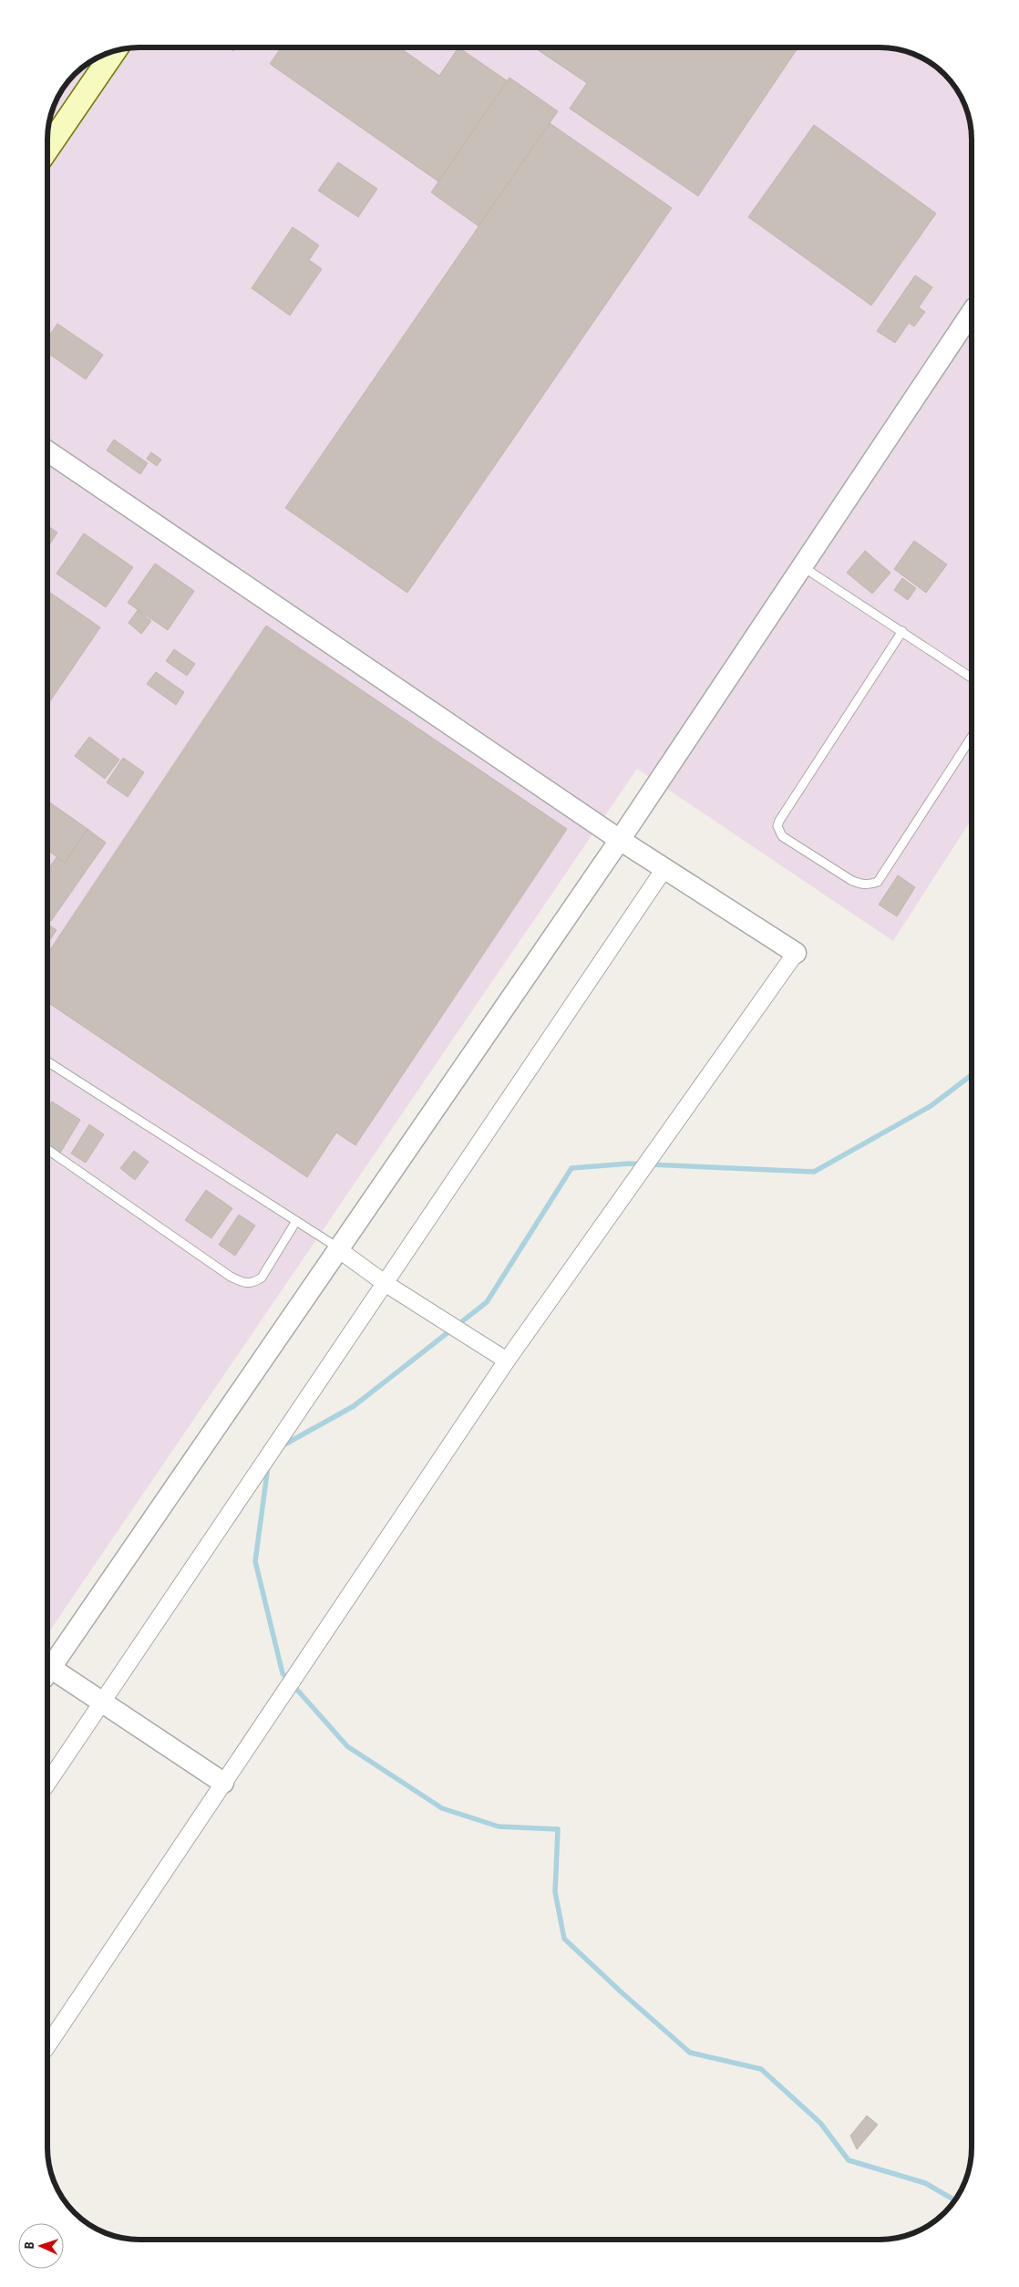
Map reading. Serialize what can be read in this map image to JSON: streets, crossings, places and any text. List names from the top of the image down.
{
  "north": "left"
}
